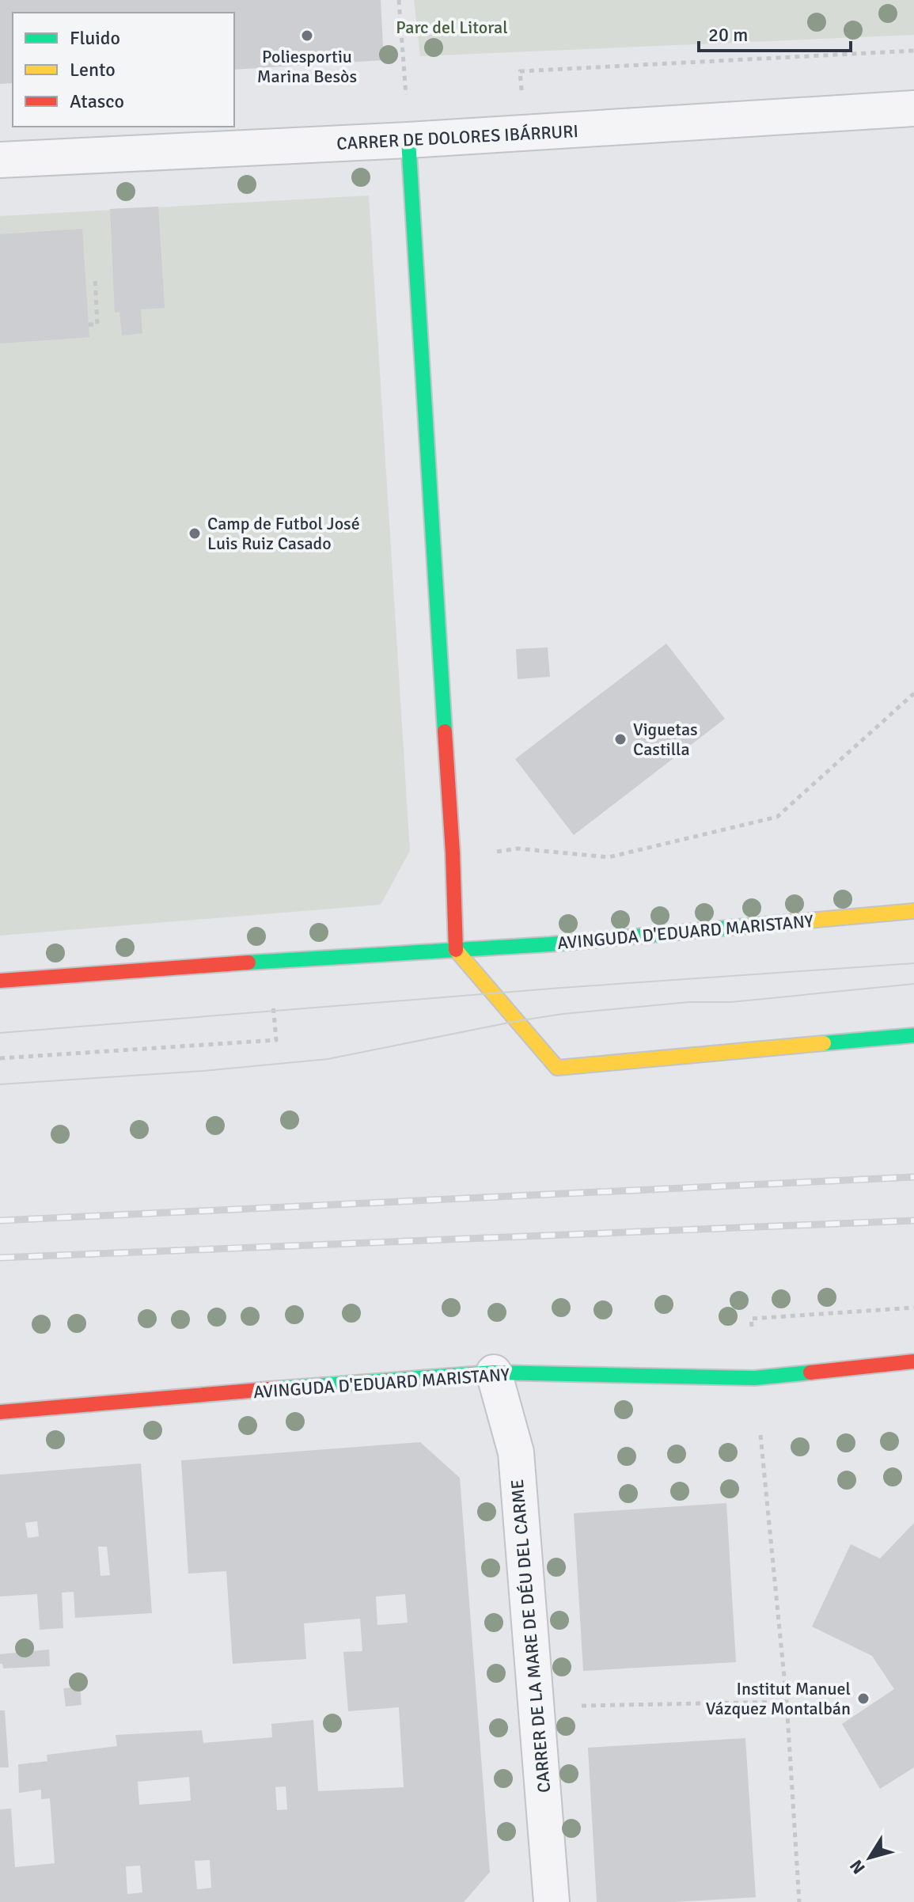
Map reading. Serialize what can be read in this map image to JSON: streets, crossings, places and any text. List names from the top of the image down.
{
  "streets": {
    "street": ["CARRER DE DOLORES IBÁRRURI", "AVINGUDA D'EDUARD MARISTANY", "CARRER DE LA MARE DE DÉU DEL CARME"]
  },
  "crossings": [
    ["AVINGUDA D'EDUARD MARISTANY", "CARRER DE LA MARE DE DÉU DEL CARME"]
  ],
  "parks": ["Parc del Litoral"],
  "places": [
    "Poliesportiu Marina Besòs",
    "Camp de Futbol José Luis Ruiz Casado",
    "Viguetas Castilla",
    "Institut Manuel Vázquez Montalbán"
  ],
  "legend": ["Fluido", "Lento", "Atasco"],
  "scale_bar": "20 m",
  "north": "bottom left"
}
